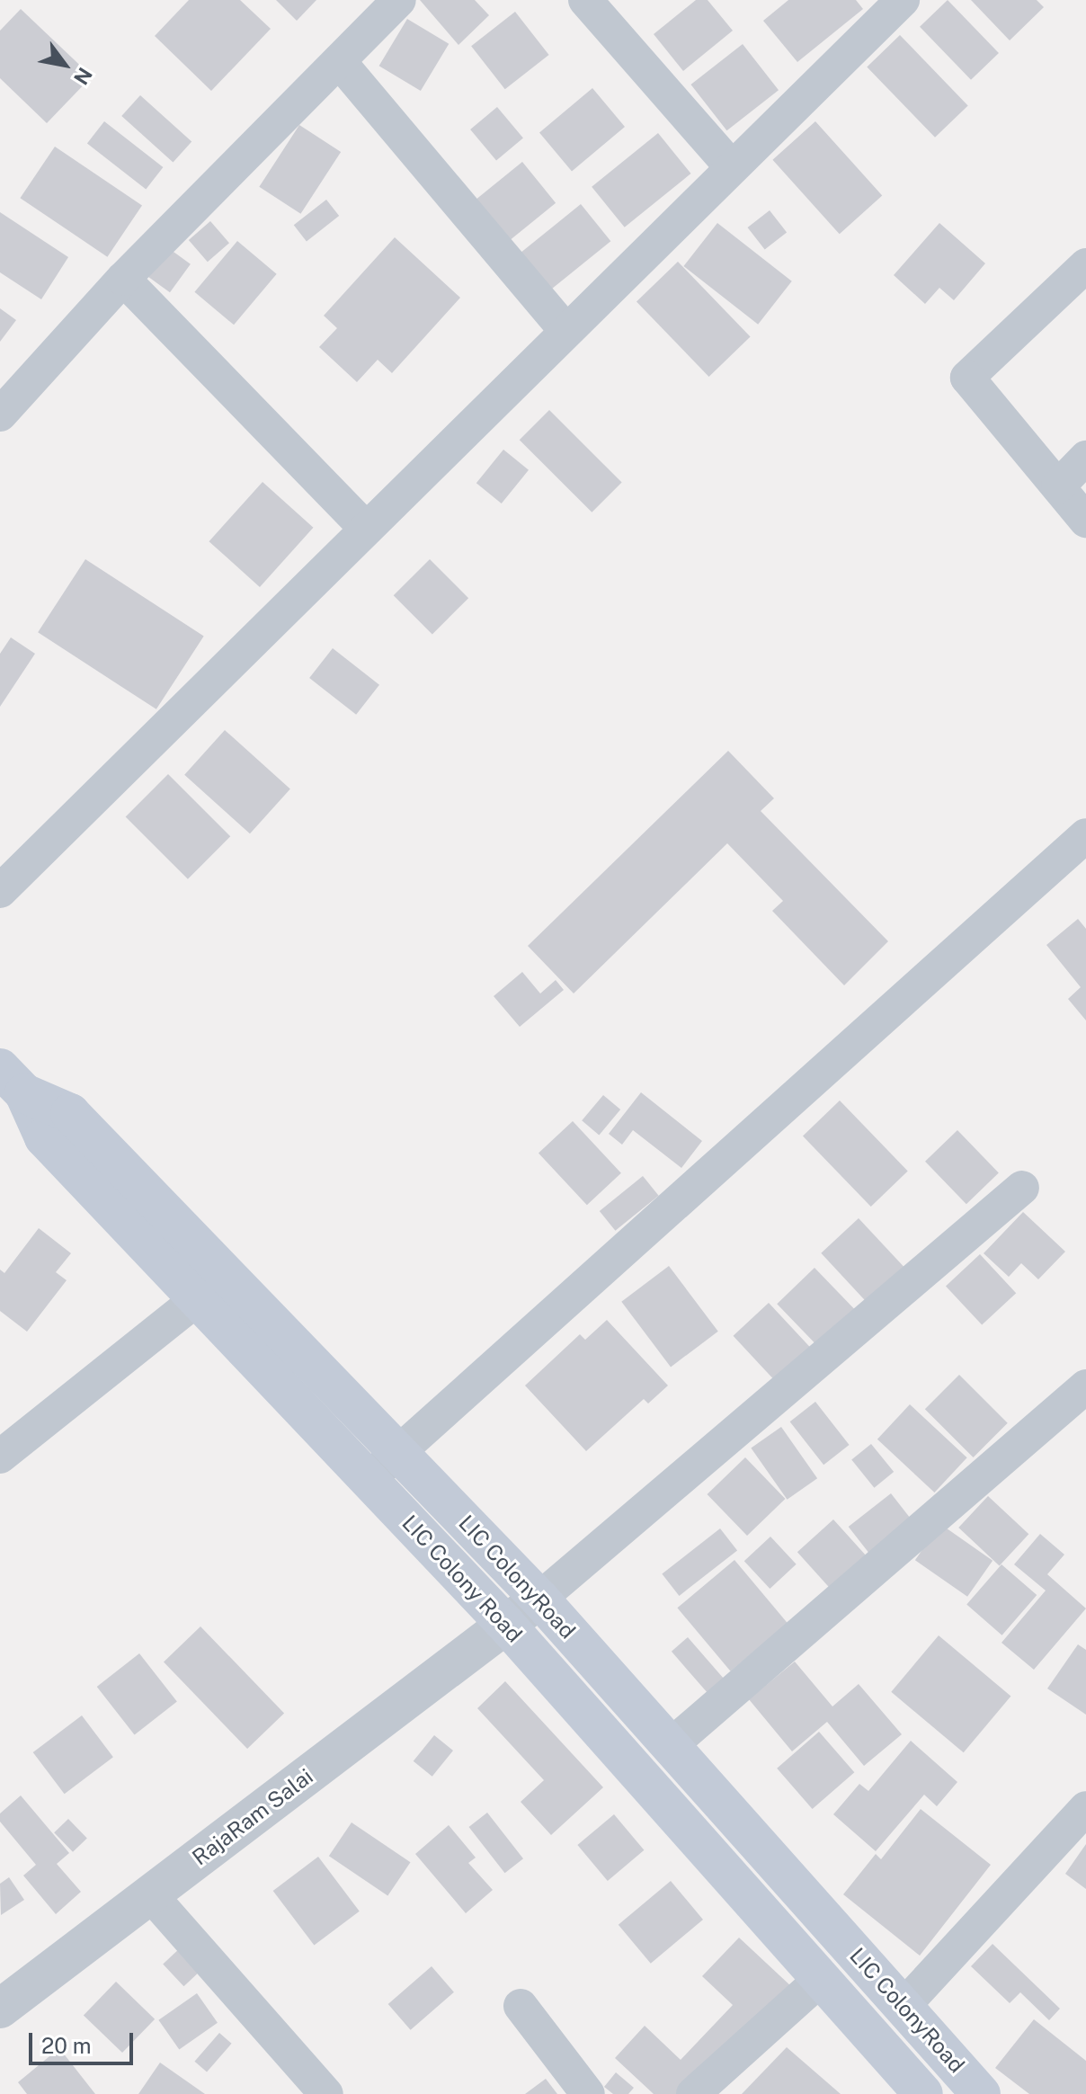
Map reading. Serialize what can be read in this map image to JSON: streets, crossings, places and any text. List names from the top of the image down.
{
  "streets": {
    "main road": ["LIC ColonyRoad", "LIC Colony Road"],
    "street": ["RajaRam Salai"]
  },
  "crossings": [
    ["LIC ColonyRoad", "LIC Colony Road"],
    ["LIC ColonyRoad", "RajaRam Salai"],
    ["LIC Colony Road", "RajaRam Salai"]
  ],
  "scale_bar": "20 m",
  "north": "bottom right"
}
